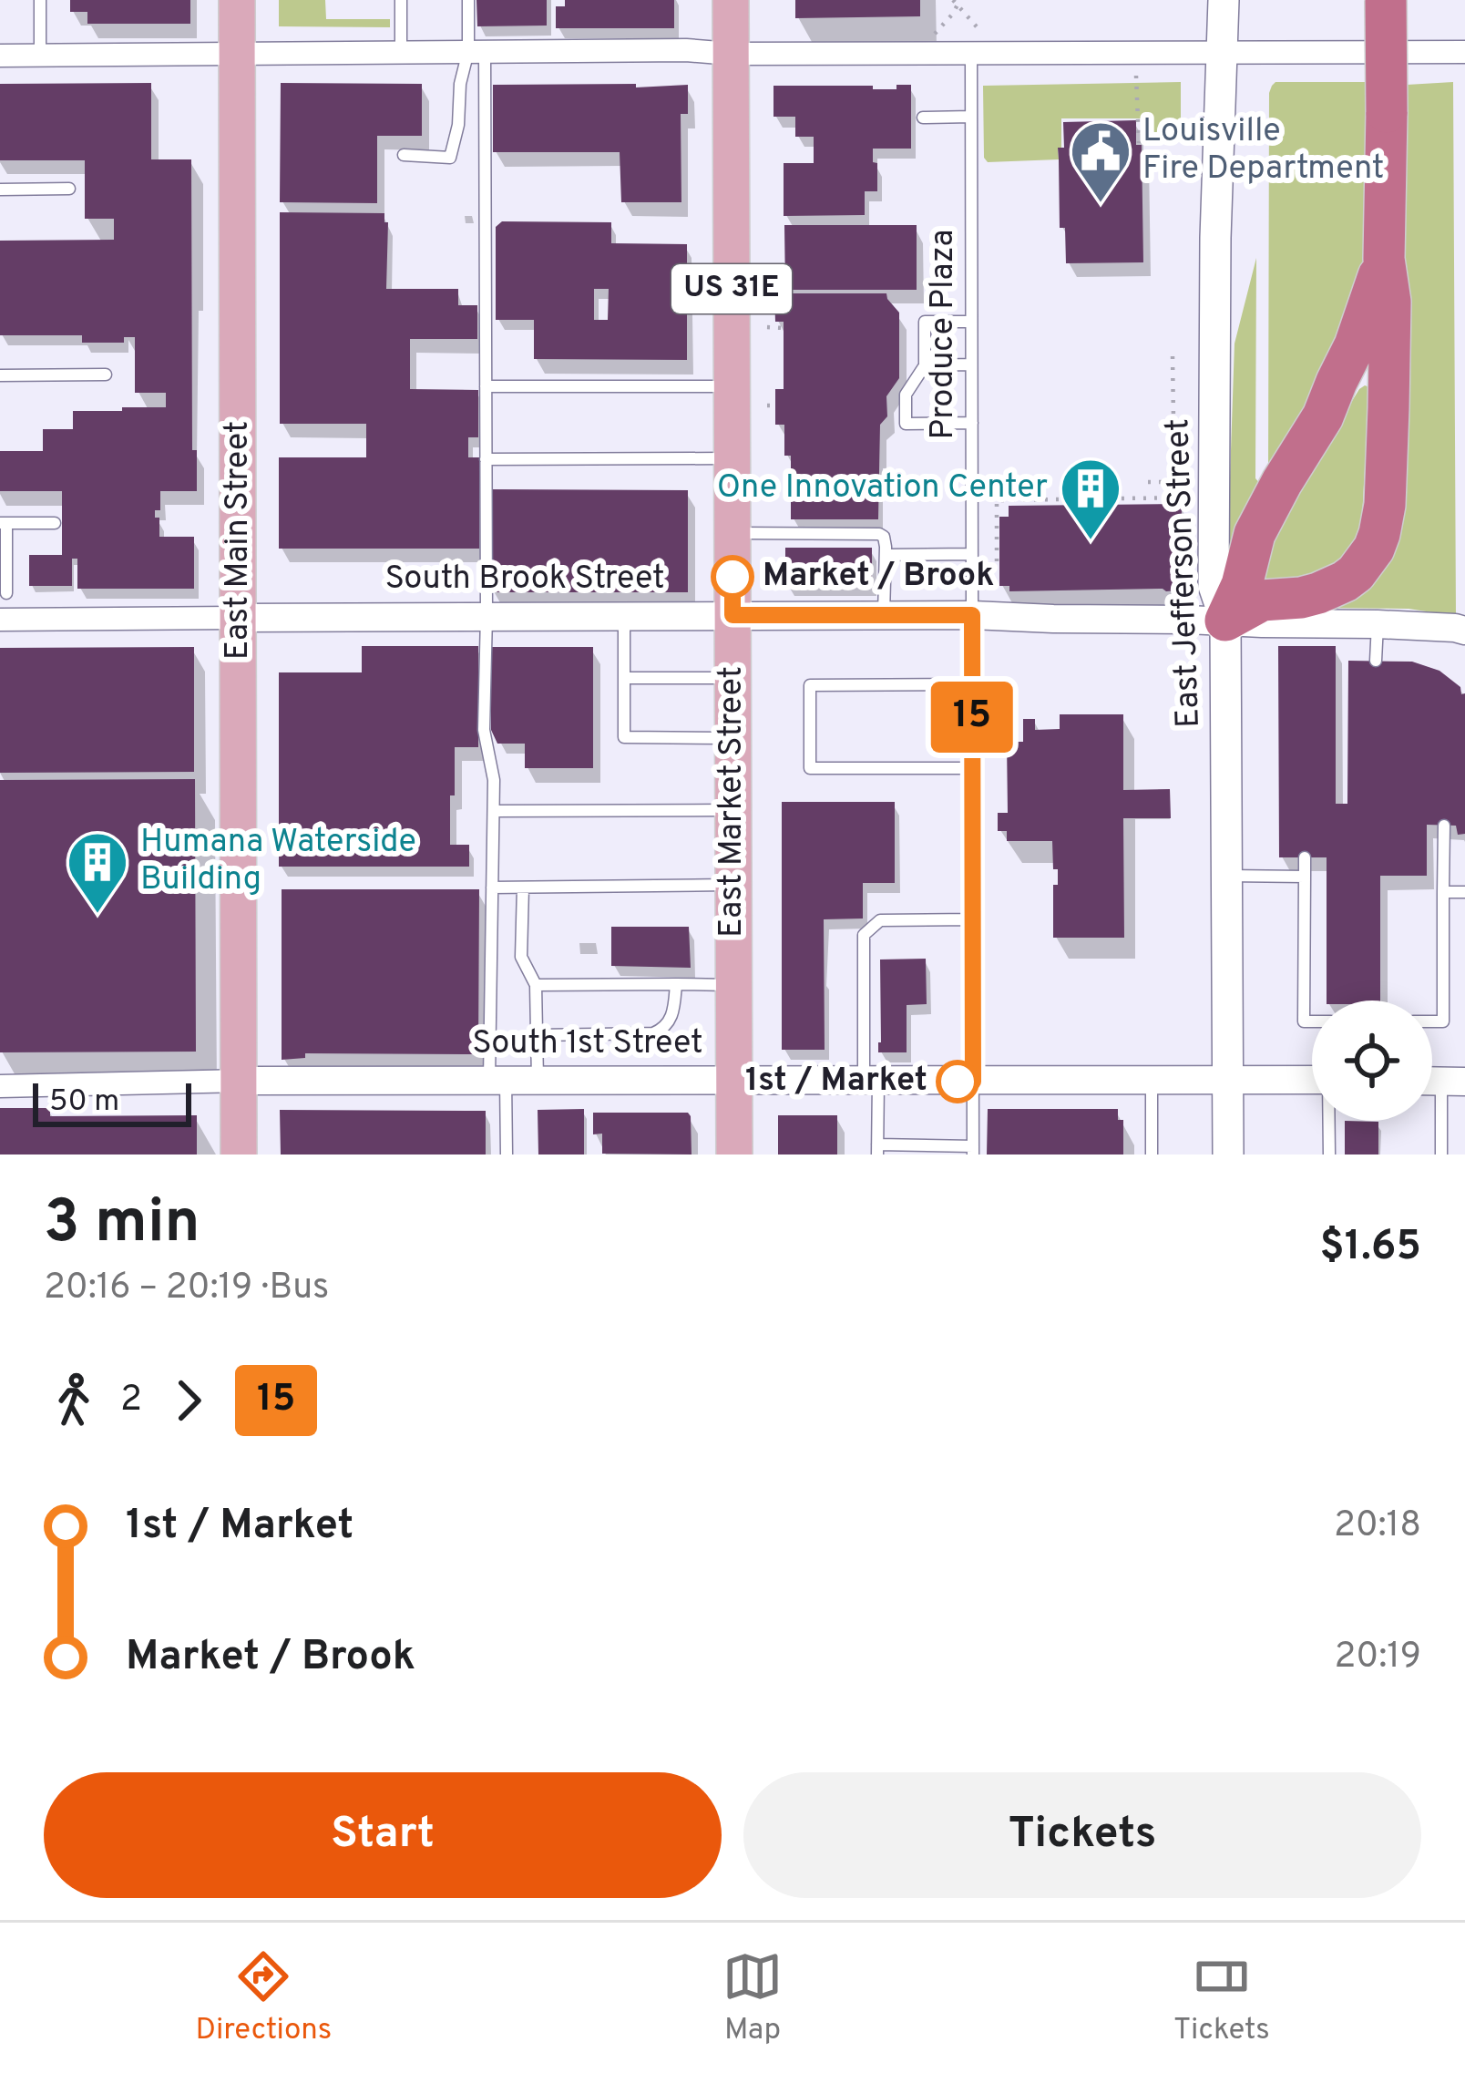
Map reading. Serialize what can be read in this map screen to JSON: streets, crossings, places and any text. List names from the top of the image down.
{
  "streets": {
    "main road": [
      "US 31E",
      "East Main Street",
      "East Jefferson Street",
      "East Market Street"
    ],
    "street": ["South Brook Street", "South 1st Street"],
    "lane": ["Produce Plaza"]
  },
  "crossings": [
    ["US 31E", "East Market Street"],
    ["US 31E", "South 1st Street"],
    ["Produce Plaza", "South Brook Street"],
    ["Produce Plaza", "South 1st Street"],
    ["East Main Street", "South Brook Street"],
    ["East Main Street", "South 1st Street"],
    ["East Jefferson Street", "South Brook Street"],
    ["East Jefferson Street", "South 1st Street"],
    ["South Brook Street", "East Market Street"],
    ["East Market Street", "South 1st Street"]
  ],
  "places": {
    "public building": ["Louisville Fire Department"],
    "building": ["One Innovation Center", "Humana Waterside Building"],
    "other": ["Market / Brook", "1st / Market"]
  },
  "lines": ["bus line 15"],
  "scale_bar": "50 m",
  "page": {
    "on_map": "15",
    "scale": "50 m",
    "heading": ["3 min", "20:16 – 20:19 · Bus", "$1.65"],
    "legs": ["2", "15"],
    "list": [
      {
        "name": "1st / Market",
        "value": "20:18"
      },
      {
        "name": "Market / Brook",
        "value": "20:19"
      }
    ],
    "buttons": ["Start", "Tickets"],
    "tabs": ["Directions", "Map", "Tickets"]
  }
}
